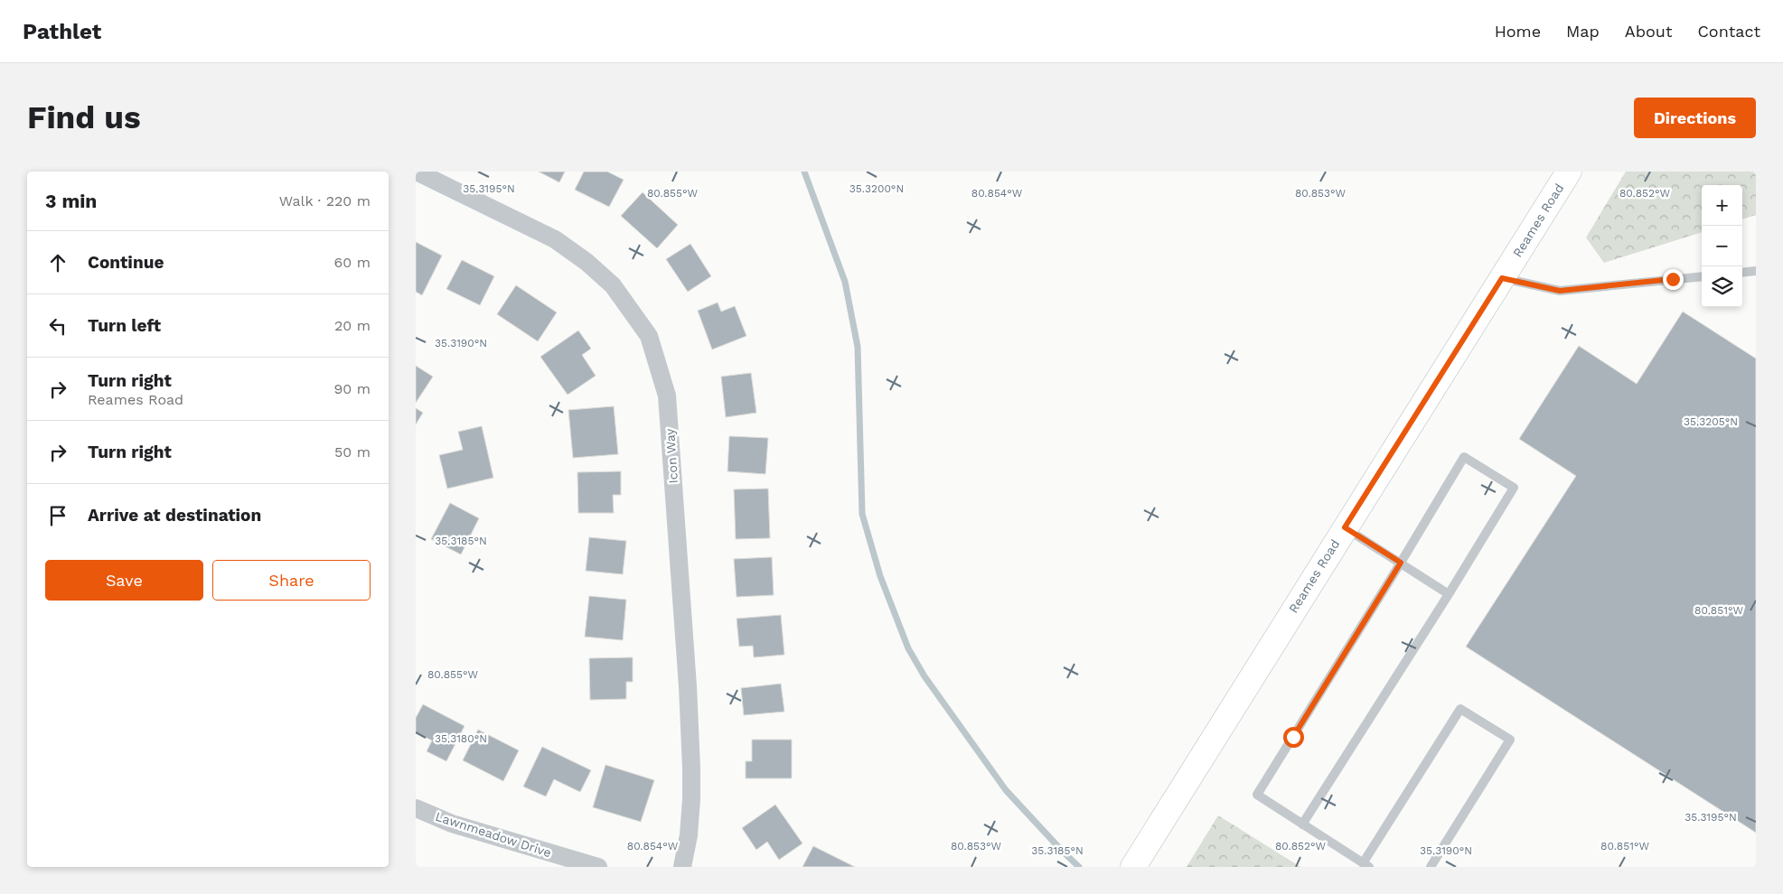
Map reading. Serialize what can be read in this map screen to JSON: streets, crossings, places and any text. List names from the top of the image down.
{
  "streets": {
    "main road": ["Reames Road"],
    "street": ["Icon Way", "Lawnmeadow Drive"]
  },
  "page": {
    "header": "Pathlet",
    "nav": [
      "Home",
      "Map",
      "About",
      "Contact"
    ],
    "buttons": [
      "Directions",
      ["Save", "Share"]
    ],
    "title": "Find us",
    "heading": ["3 min", "Walk · 220 m"],
    "map_buttons": ["+", "−"],
    "list": [
      ["Continue", "60 m"],
      ["Turn left", "20 m"],
      ["Turn right", "Reames Road", "90 m"],
      ["Turn right", "50 m"],
      "Arrive at destination"
    ]
  },
  "coordinates": [
    "35.3195°N",
    "35.3200°N",
    "80.855°W",
    "80.854°W",
    "80.853°W",
    "80.852°W",
    "35.3190°N",
    "35.3205°N",
    "35.3185°N",
    "80.851°W",
    "35.3180°N"
  ]
}
